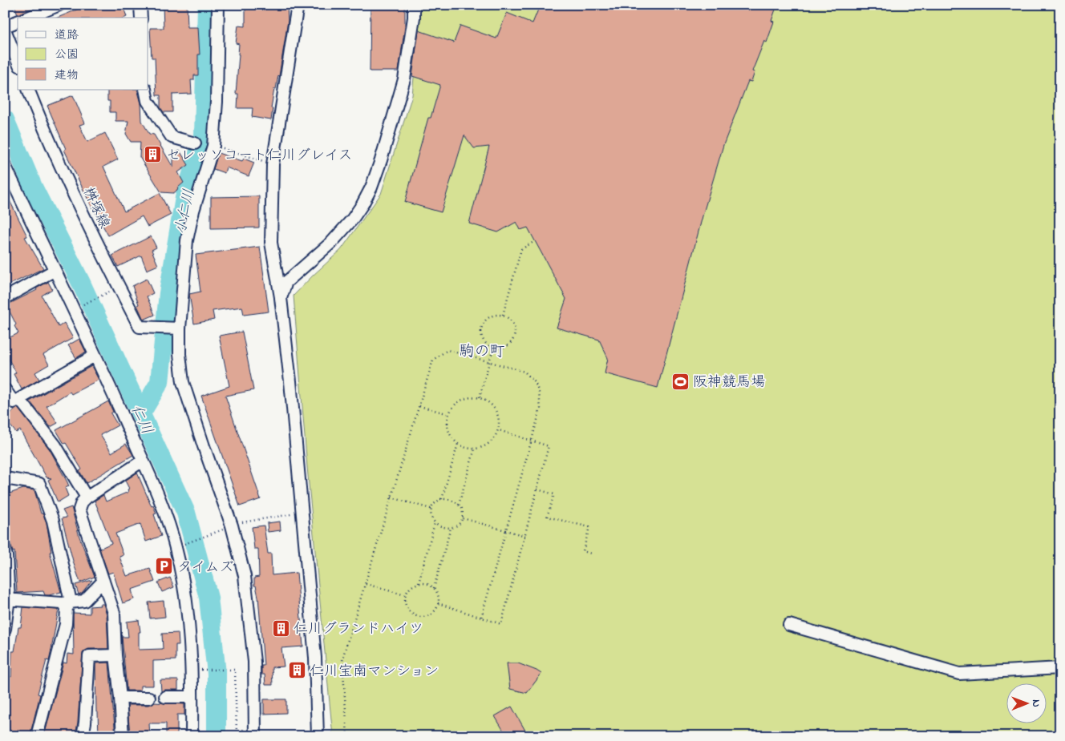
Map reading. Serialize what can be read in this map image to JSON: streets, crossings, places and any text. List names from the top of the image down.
{
  "streets": {
    "street": ["桝塚線"]
  },
  "districts": ["駒の町"],
  "water": ["小仁川", "仁川"],
  "places": {
    "building": ["セレッソコート仁川グレイス", "仁川グランドハイツ", "仁川宝南マンション"],
    "sports": ["阪神競馬場"],
    "parking": ["タイムズ"]
  },
  "legend": ["道路", "公園", "建物"],
  "north": "right"
}
